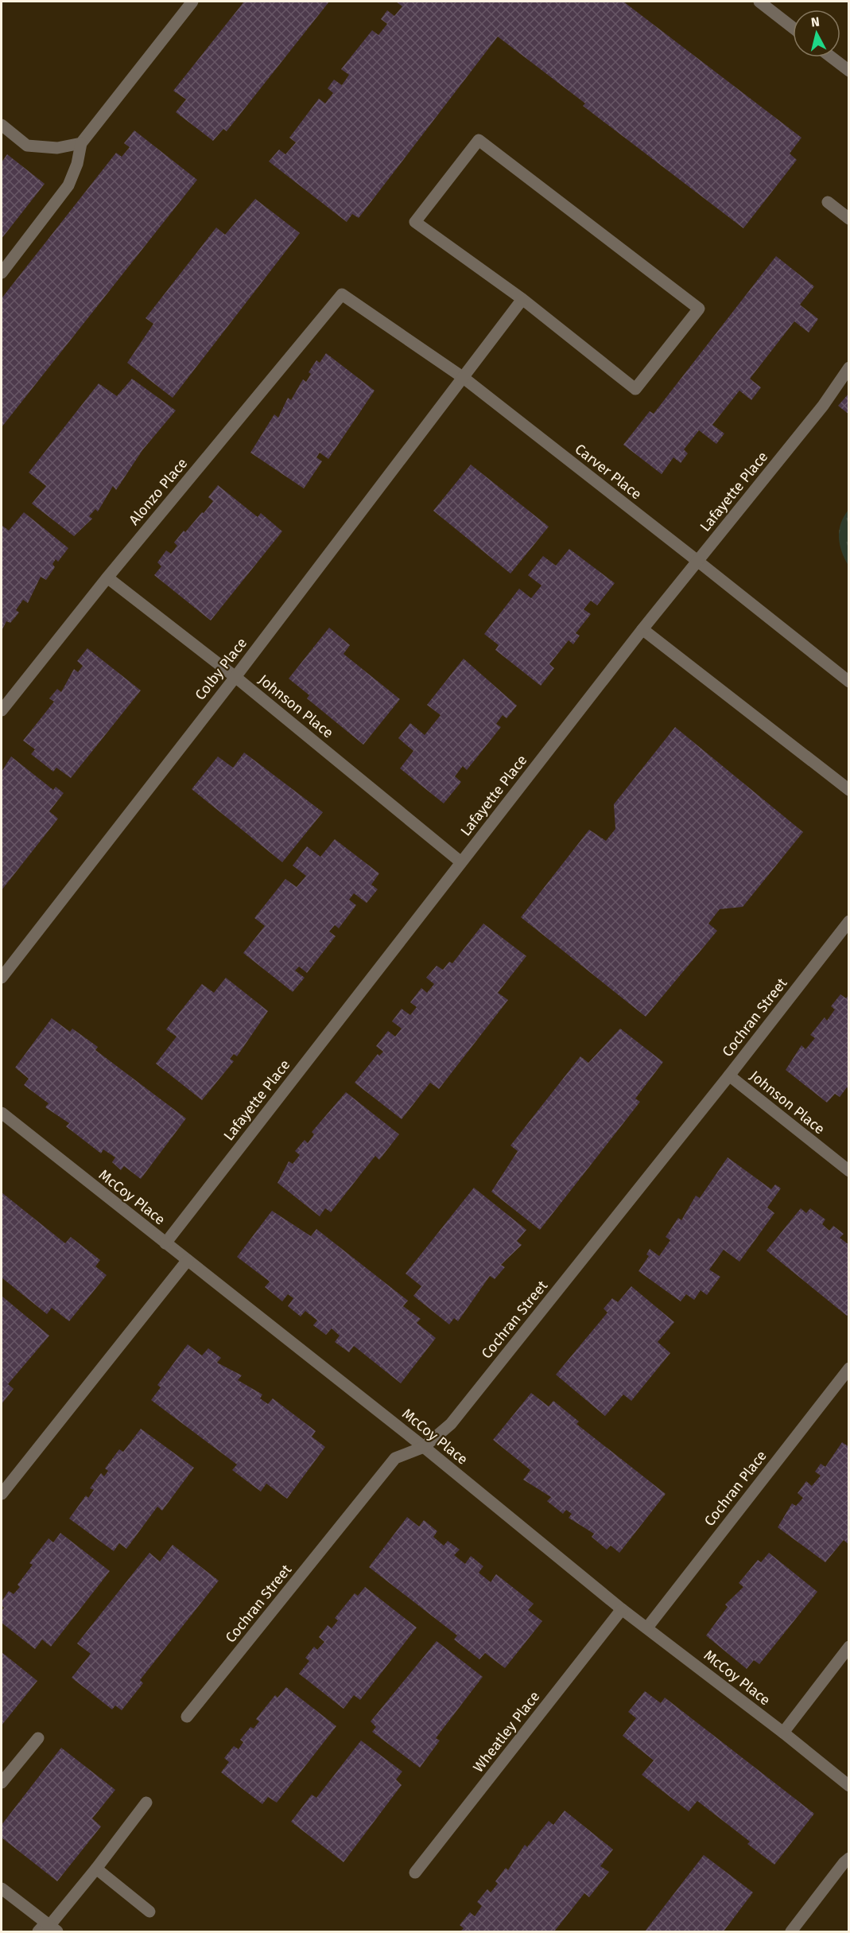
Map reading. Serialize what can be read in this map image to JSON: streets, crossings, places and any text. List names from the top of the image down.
{
  "streets": {
    "street": [
      "Carver Place",
      "Alonzo Place",
      "Lafayette Place",
      "Colby Place",
      "Johnson Place",
      "Cochran Street",
      "McCoy Place",
      "Cochran Place",
      "Wheatley Place"
    ]
  },
  "crossings": [
    ["Carver Place", "Alonzo Place"],
    ["Carver Place", "Lafayette Place"],
    ["Carver Place", "Colby Place"],
    ["Alonzo Place", "Johnson Place"],
    ["Lafayette Place", "Johnson Place"],
    ["Lafayette Place", "McCoy Place"],
    ["Colby Place", "Johnson Place"],
    ["Johnson Place", "Cochran Street"],
    ["Cochran Street", "McCoy Place"],
    ["McCoy Place", "Cochran Place"],
    ["McCoy Place", "Wheatley Place"]
  ],
  "north": "top"
}
